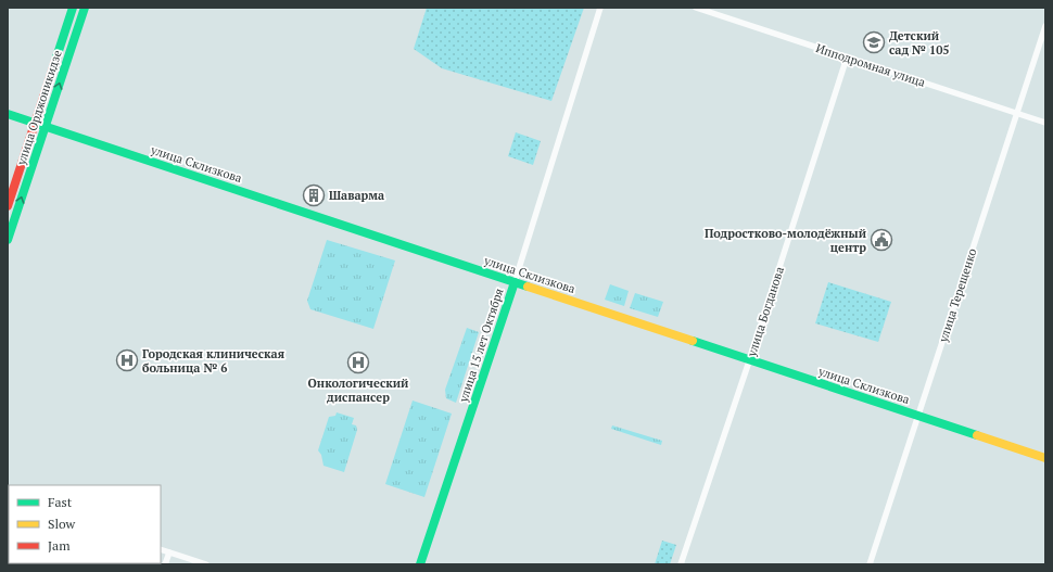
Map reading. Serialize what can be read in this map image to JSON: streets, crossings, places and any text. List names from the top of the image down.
{
  "streets": {
    "street": [
      "Ипподромная улица",
      "улица Орджоникидзе",
      "улица Склизкова",
      "улица Терещенко",
      "улица Богданова",
      "улица 15 лет Октября"
    ]
  },
  "crossings": [
    ["Ипподромная улица", "улица Терещенко"],
    ["Ипподромная улица", "улица Богданова"],
    ["улица Орджоникидзе", "улица Склизкова"],
    ["улица Склизкова", "улица Терещенко"],
    ["улица Склизкова", "улица Богданова"],
    ["улица Склизкова", "улица 15 лет Октября"]
  ],
  "places": {
    "school or university": ["Детский сад № 105"],
    "building": ["Шаварма"],
    "public building": ["Подростково-молодёжный центр"],
    "hospital": ["Городская клиническая больница № 6", "Онкологический диспансер"]
  },
  "legend": ["Fast", "Slow", "Jam"]
}
